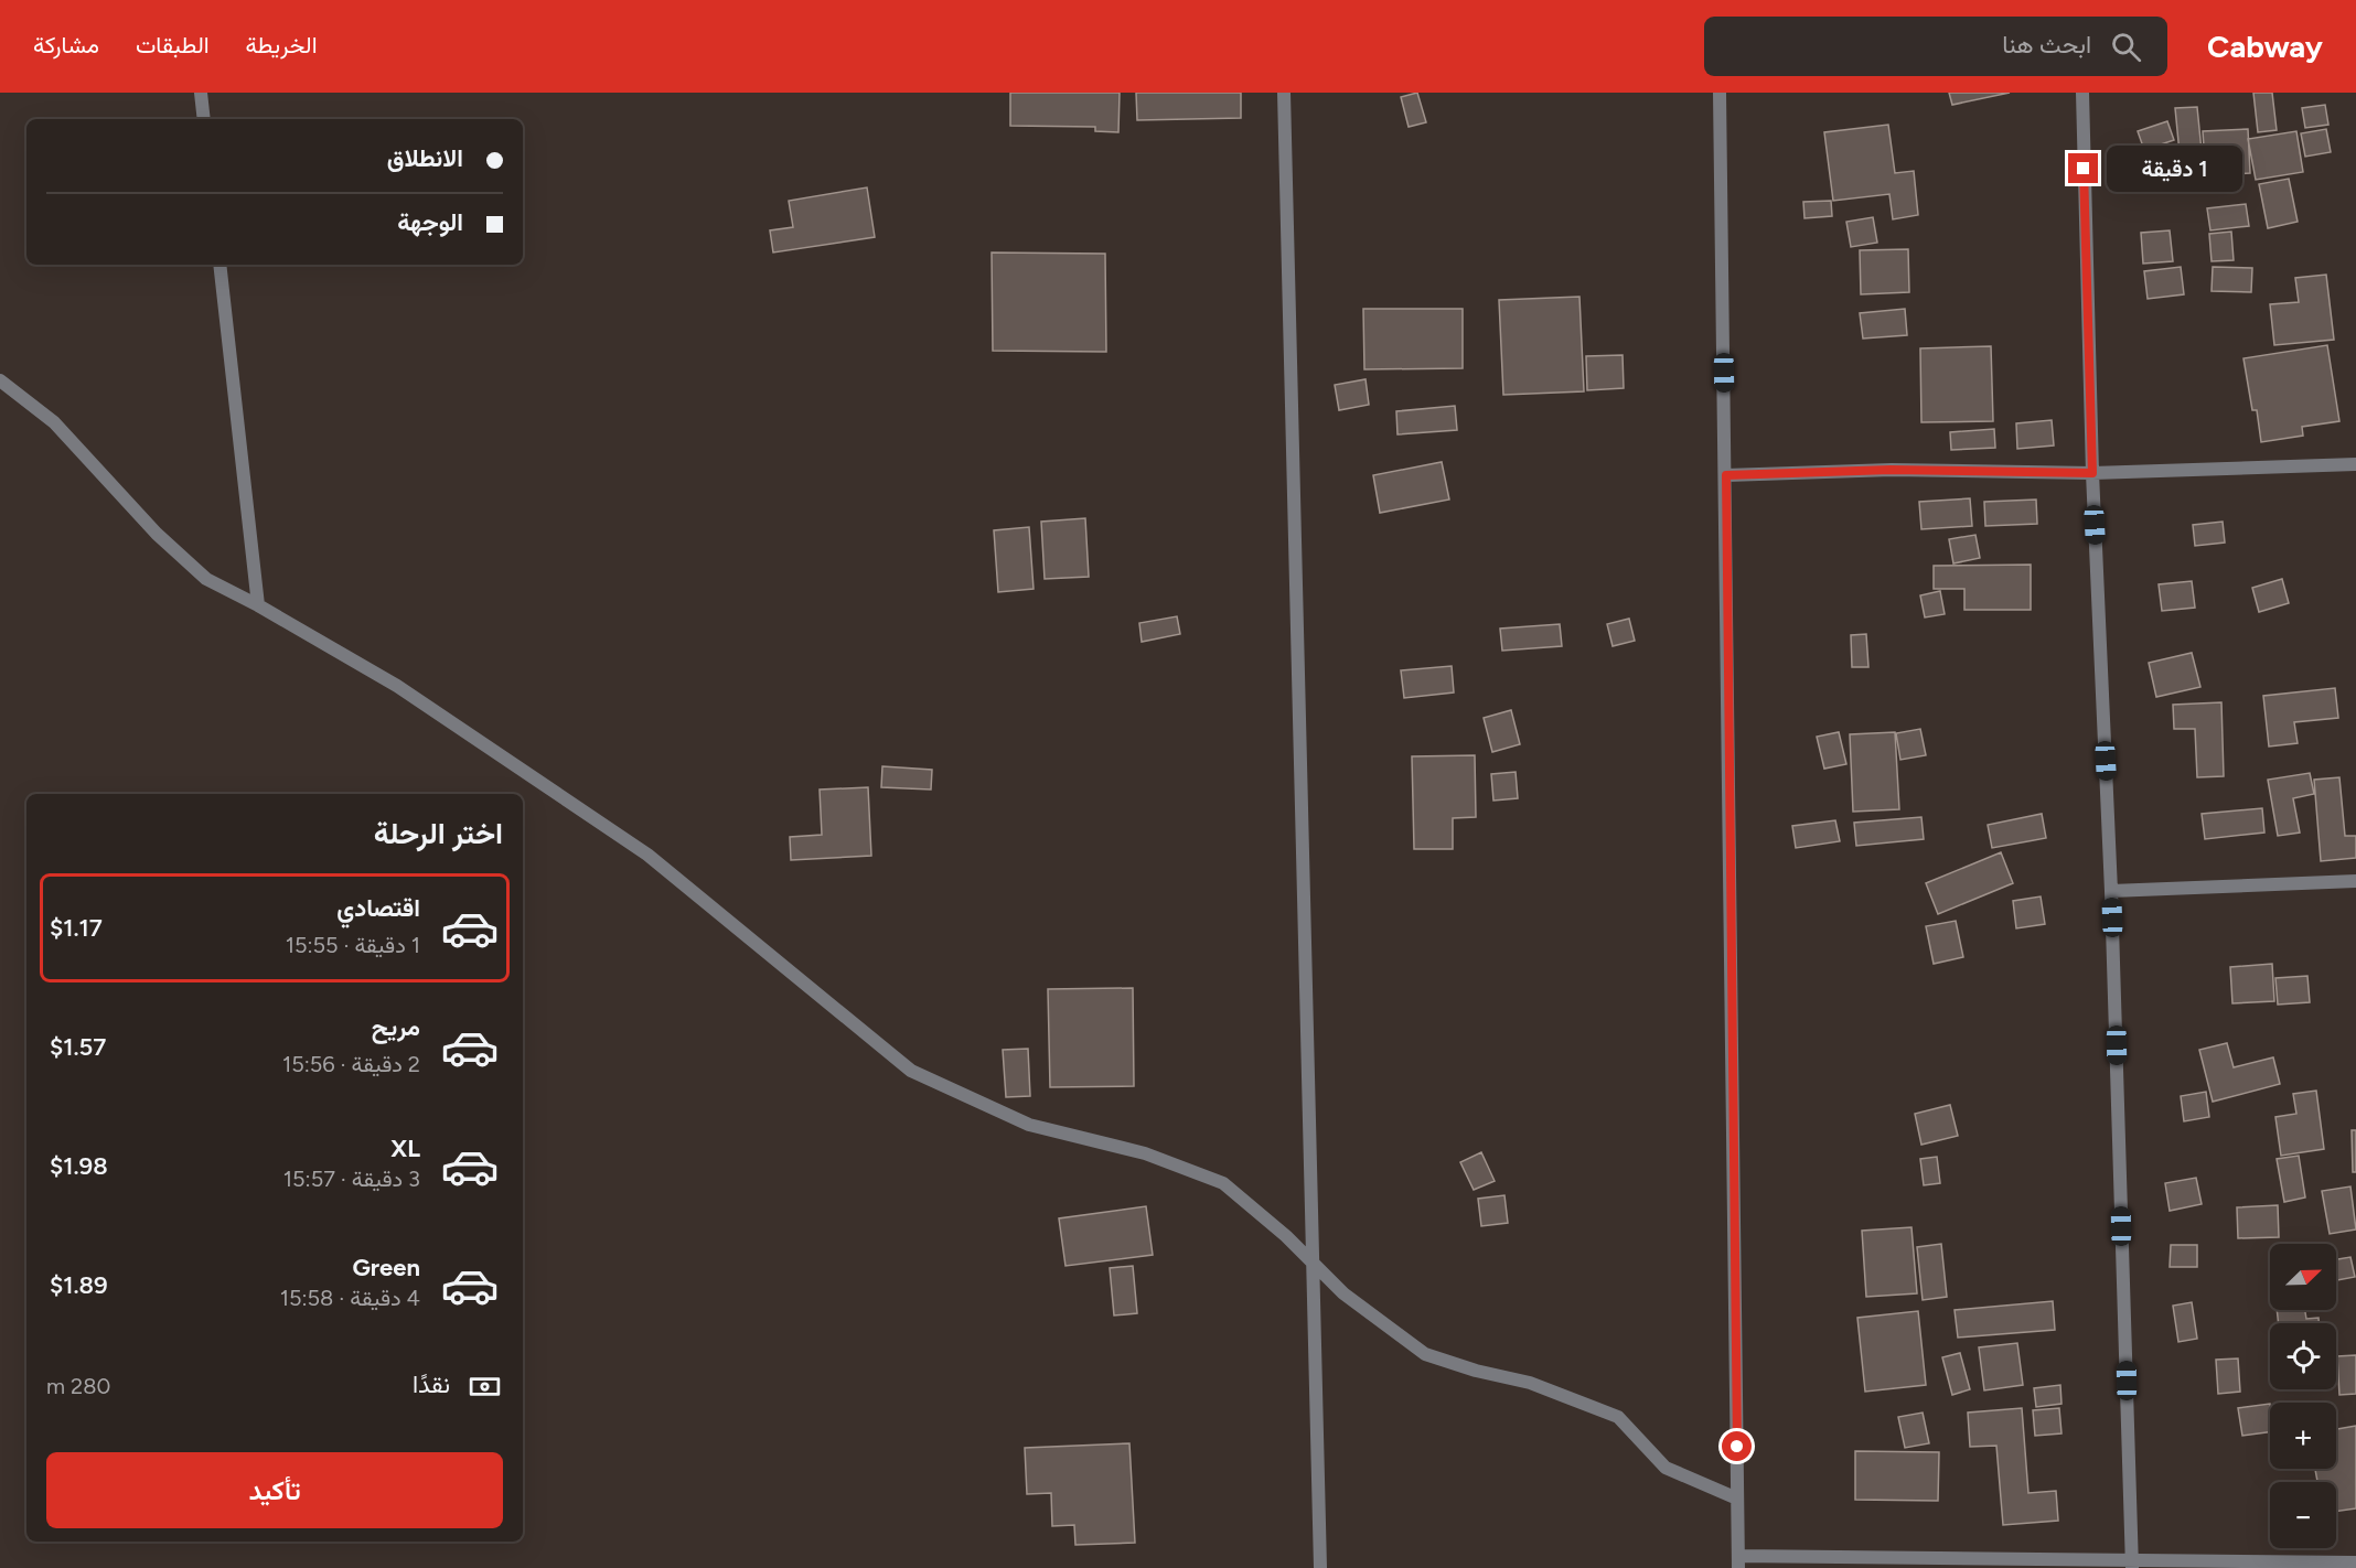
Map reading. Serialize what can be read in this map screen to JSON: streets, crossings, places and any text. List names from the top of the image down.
{
  "north": "top right",
  "page": {
    "header": "Cabway",
    "search": "ابحث هنا",
    "nav": ["الخريطة", "الطبقات", "مشاركة"],
    "banner": ["الانطلاق", "الوجهة"],
    "bubble": "1 دقيقة",
    "heading": "اختر الرحلة",
    "list": [
      {
        "name": "اقتصادي",
        "note": "1 دقيقة · 15:55",
        "value": "$1.17"
      },
      {
        "name": "مريح",
        "note": "2 دقيقة · 15:56",
        "value": "$1.57"
      },
      {
        "name": "XL",
        "note": "3 دقيقة · 15:57",
        "value": "$1.98"
      },
      {
        "name": "Green",
        "note": "4 دقيقة · 15:58",
        "value": "$1.89"
      }
    ],
    "map_buttons": ["+", "−"],
    "pay": ["نقدًا", "280 m"],
    "buttons": "تأكيد"
  }
}
